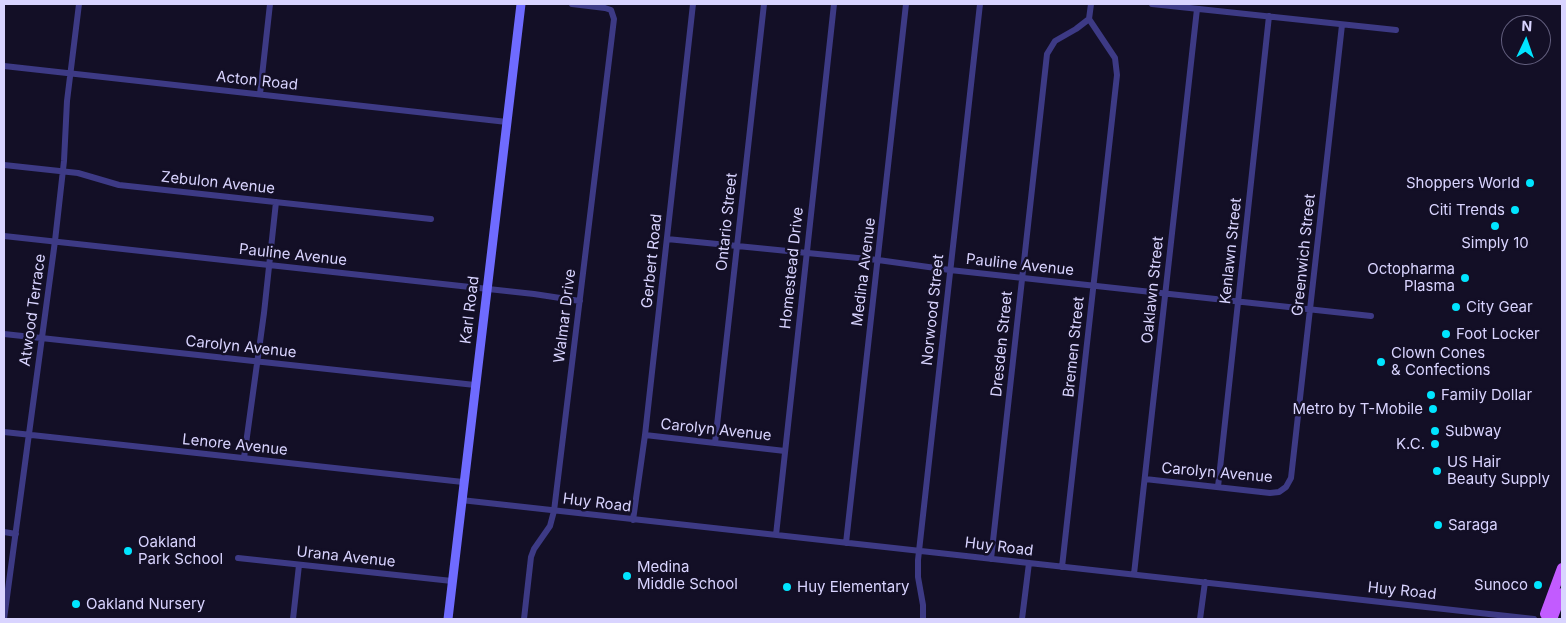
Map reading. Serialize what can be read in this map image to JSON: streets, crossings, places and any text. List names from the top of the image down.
{
  "streets": {
    "main road": ["Karl Road"],
    "street": [
      "Acton Road",
      "Zebulon Avenue",
      "Ontario Street",
      "Kenlawn Street",
      "Pauline Avenue",
      "Greenwich Street",
      "Gerbert Road",
      "Homestead Drive",
      "Medina Avenue",
      "Oaklawn Street",
      "Atwood Terrace",
      "Norwood Street",
      "Walmar Drive",
      "Dresden Street",
      "Carolyn Avenue",
      "Bremen Street",
      "Lenore Avenue",
      "Huy Road",
      "Urana Avenue"
    ]
  },
  "crossings": [
    ["Acton Road", "Atwood Terrace"],
    ["Acton Road", "Karl Road"],
    ["Zebulon Avenue", "Atwood Terrace"],
    ["Ontario Street", "Pauline Avenue"],
    ["Ontario Street", "Carolyn Avenue"],
    ["Kenlawn Street", "Pauline Avenue"],
    ["Kenlawn Street", "Carolyn Avenue"],
    ["Pauline Avenue", "Greenwich Street"],
    ["Pauline Avenue", "Gerbert Road"],
    ["Pauline Avenue", "Homestead Drive"],
    ["Pauline Avenue", "Medina Avenue"],
    ["Pauline Avenue", "Oaklawn Street"],
    ["Pauline Avenue", "Atwood Terrace"],
    ["Pauline Avenue", "Karl Road"],
    ["Pauline Avenue", "Norwood Street"],
    ["Pauline Avenue", "Walmar Drive"],
    ["Pauline Avenue", "Dresden Street"],
    ["Pauline Avenue", "Bremen Street"],
    ["Greenwich Street", "Carolyn Avenue"],
    ["Gerbert Road", "Carolyn Avenue"],
    ["Gerbert Road", "Huy Road"],
    ["Homestead Drive", "Carolyn Avenue"],
    ["Homestead Drive", "Huy Road"],
    ["Medina Avenue", "Huy Road"],
    ["Oaklawn Street", "Carolyn Avenue"],
    ["Oaklawn Street", "Huy Road"],
    ["Atwood Terrace", "Carolyn Avenue"],
    ["Atwood Terrace", "Lenore Avenue"],
    ["Karl Road", "Carolyn Avenue"],
    ["Karl Road", "Lenore Avenue"],
    ["Karl Road", "Huy Road"],
    ["Karl Road", "Urana Avenue"],
    ["Norwood Street", "Huy Road"],
    ["Walmar Drive", "Huy Road"],
    ["Dresden Street", "Bremen Street"],
    ["Dresden Street", "Huy Road"],
    ["Bremen Street", "Huy Road"]
  ],
  "places": [
    "Shoppers World",
    "Citi Trends",
    "Simply 10",
    "Octopharma Plasma",
    "City Gear",
    "Foot Locker",
    "Clown Cones & Confections",
    "Family Dollar",
    "Metro by T-Mobile",
    "Subway",
    "K.C.",
    "US Hair Beauty Supply",
    "Saraga",
    "Oakland Park School",
    "Medina Middle School",
    "Sunoco",
    "Huy Elementary",
    "Oakland Nursery"
  ],
  "north": "top"
}
